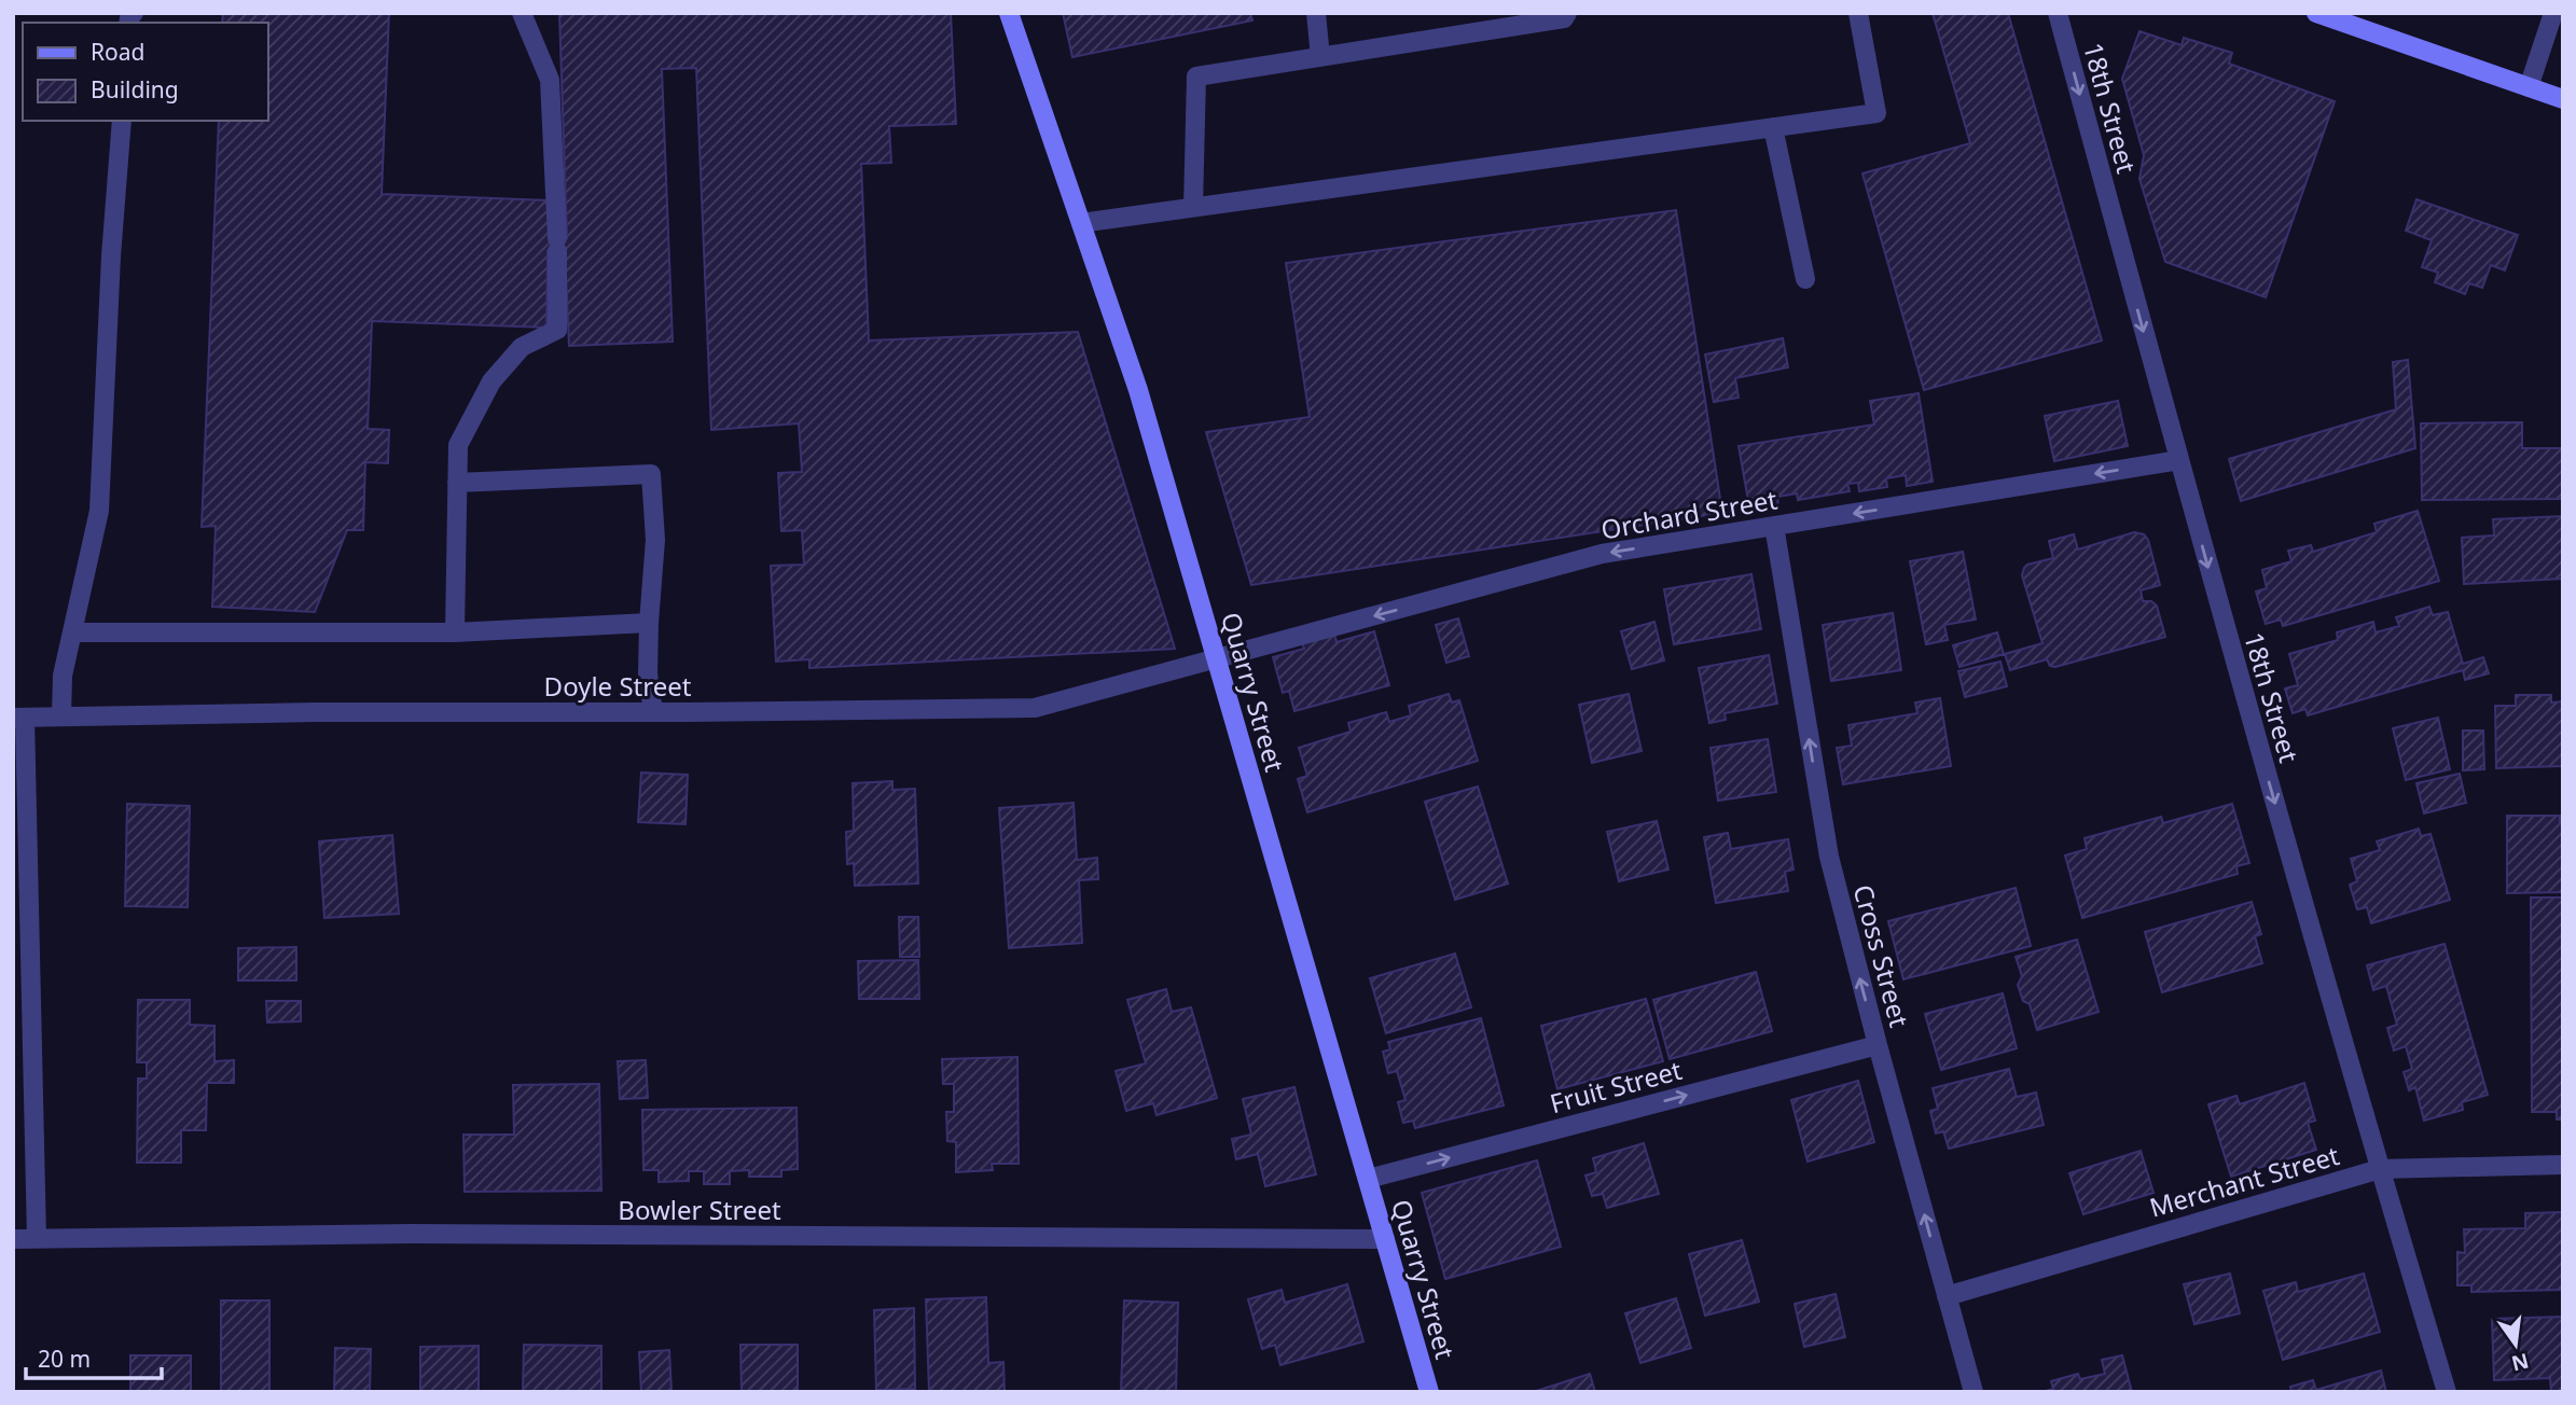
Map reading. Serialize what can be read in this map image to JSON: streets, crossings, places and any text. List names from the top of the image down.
{
  "streets": {
    "main road": ["Quarry Street"],
    "street": [
      "18th Street",
      "Orchard Street",
      "Doyle Street",
      "Cross Street",
      "Fruit Street",
      "Merchant Street",
      "Bowler Street"
    ]
  },
  "crossings": [
    ["18th Street", "Orchard Street"],
    ["18th Street", "Merchant Street"],
    ["Orchard Street", "Doyle Street"],
    ["Orchard Street", "Quarry Street"],
    ["Orchard Street", "Cross Street"],
    ["Doyle Street", "Quarry Street"],
    ["Quarry Street", "Fruit Street"],
    ["Quarry Street", "Bowler Street"],
    ["Cross Street", "Fruit Street"],
    ["Cross Street", "Merchant Street"]
  ],
  "one_way": [
    "18th Street",
    "Orchard Street",
    "Cross Street",
    "Fruit Street"
  ],
  "legend": ["Road", "Building"],
  "scale_bar": "20 m",
  "north": "bottom"
}
